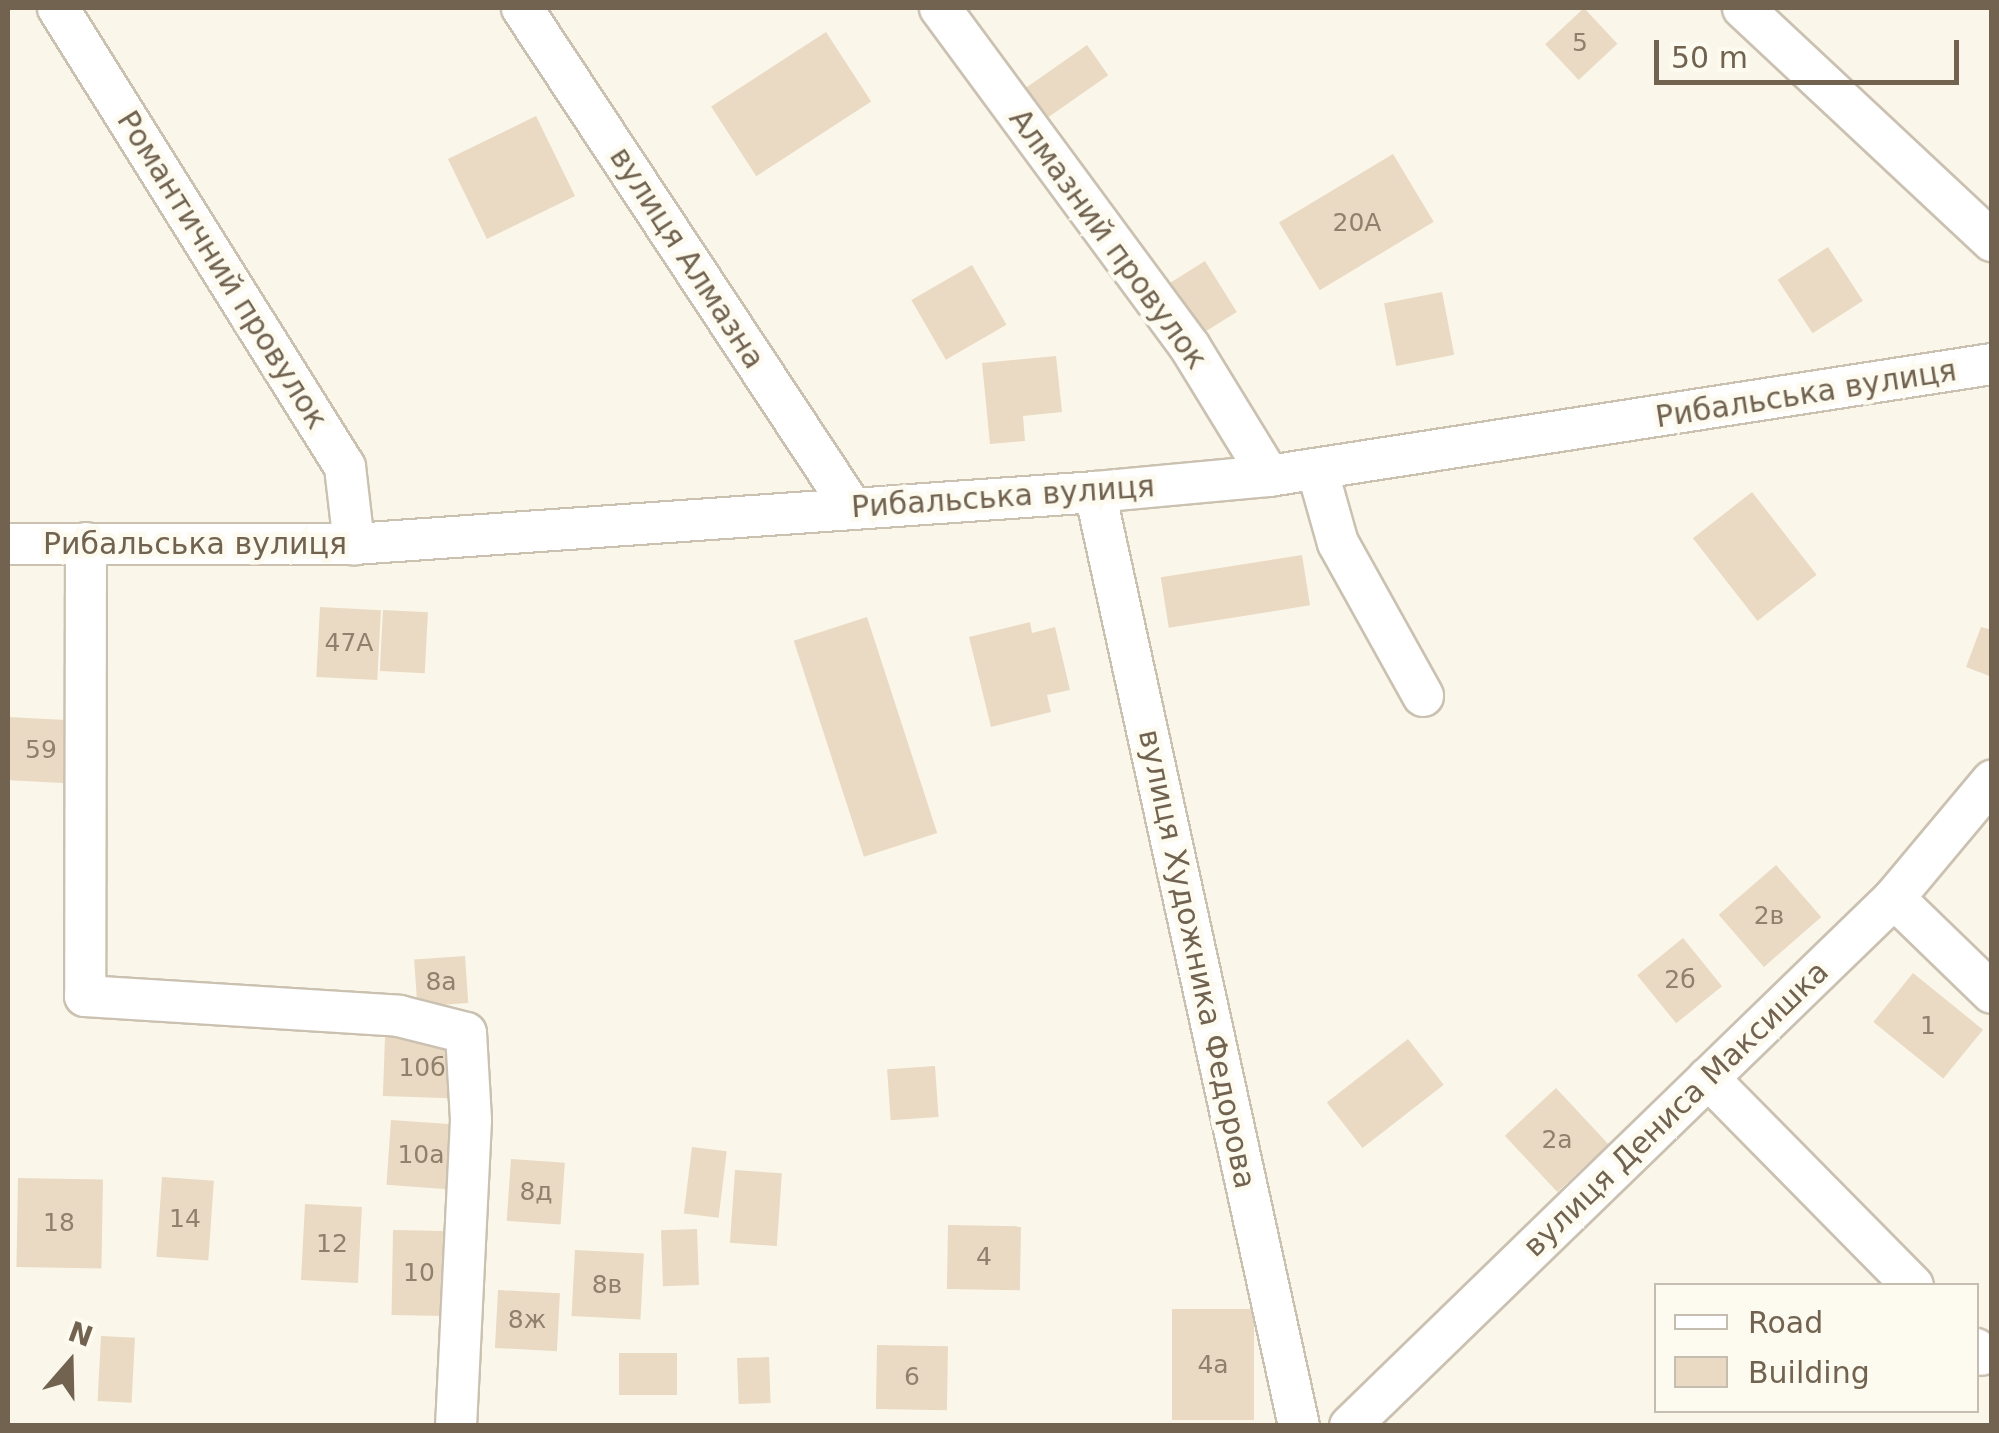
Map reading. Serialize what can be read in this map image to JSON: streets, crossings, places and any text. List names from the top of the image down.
{
  "streets": {
    "street": [
      "Алмазний провулок",
      "вулиця Алмазна",
      "Романтичний провулок",
      "Рибальська вулиця",
      "вулиця Художника Федорова",
      "вулиця Дениса Максишка"
    ]
  },
  "crossings": [
    ["Алмазний провулок", "Рибальська вулиця"],
    ["вулиця Алмазна", "Рибальська вулиця"],
    ["Романтичний провулок", "Рибальська вулиця"],
    ["Рибальська вулиця", "вулиця Художника Федорова"]
  ],
  "house_numbers": [
    "5",
    "20A",
    "47А",
    "59",
    "2в",
    "2б",
    "8а",
    "1",
    "10б",
    "2а",
    "10а",
    "8д",
    "14",
    "18",
    "12",
    "4",
    "10",
    "8в",
    "8ж",
    "4а",
    "6"
  ],
  "legend": ["Road", "Building"],
  "scale_bar": "50 m",
  "north": "top"
}
